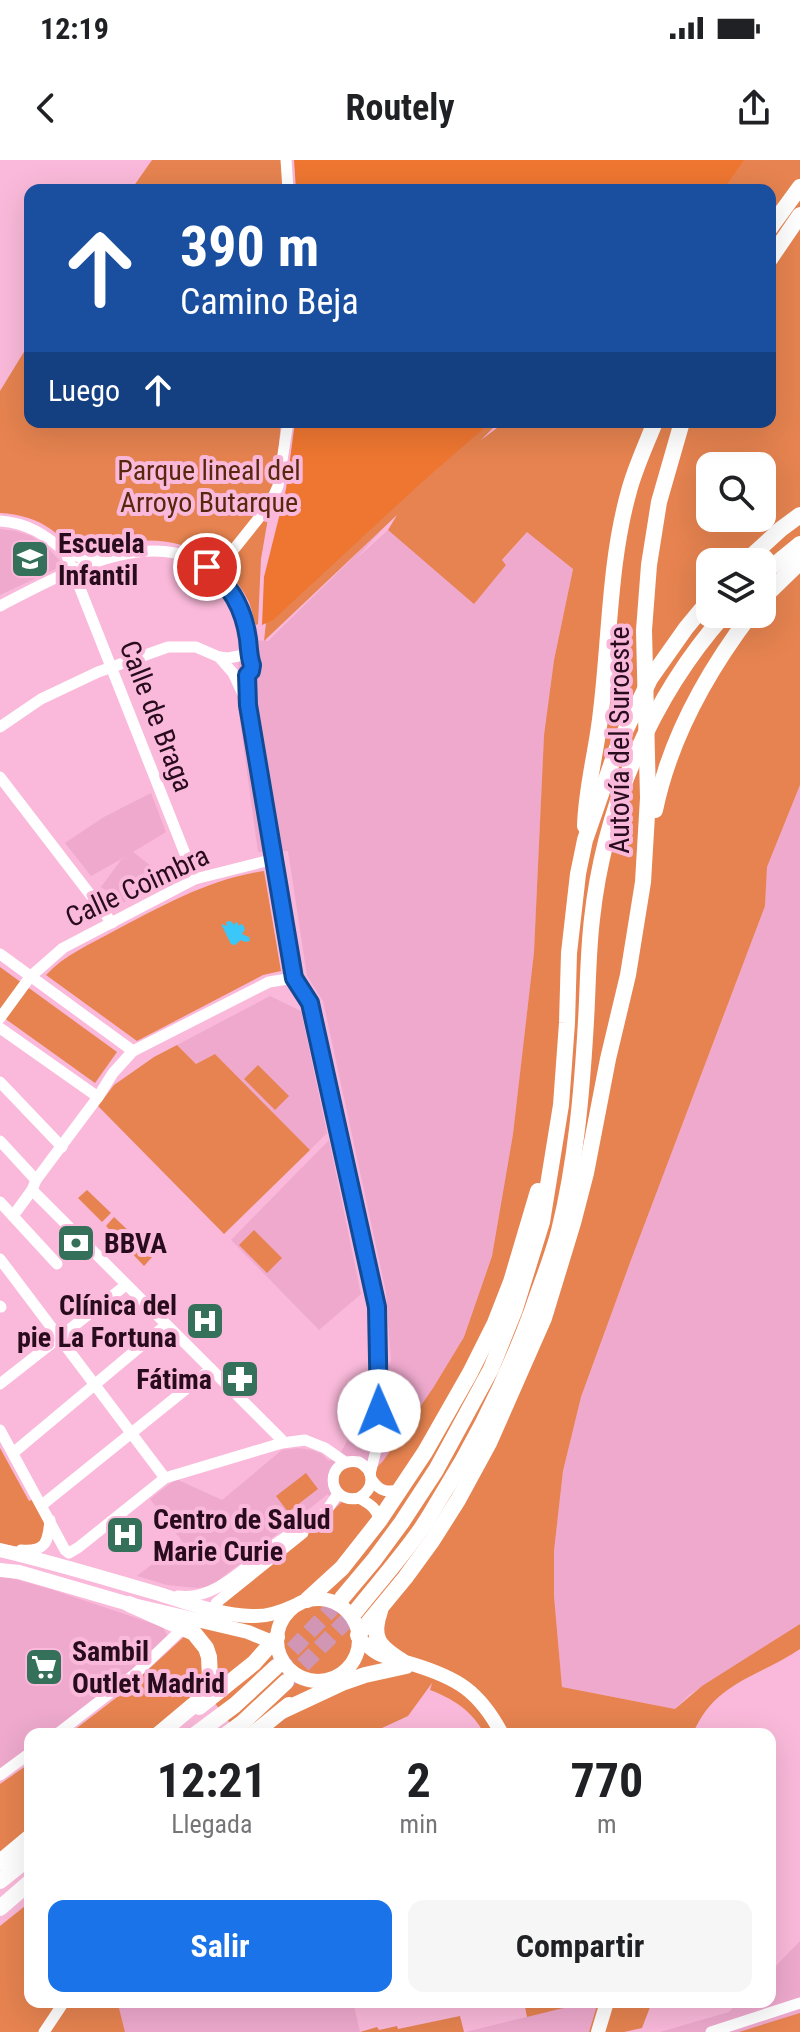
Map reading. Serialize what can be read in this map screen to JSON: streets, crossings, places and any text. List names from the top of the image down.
{
  "streets": {
    "highway": ["Autovía del Suroeste"],
    "street": ["Calle de Braga", "Calle Coimbra"]
  },
  "crossings": [
    ["Calle de Braga", "Calle Coimbra"]
  ],
  "parks": ["Parque lineal del Arroyo Butarque"],
  "places": {
    "school or university": ["Escuela Infantil"],
    "bank": ["BBVA"],
    "hospital": ["Clínica del pie La Fortuna", "Centro de Salud Marie Curie"],
    "pharmacy": ["Fátima"],
    "supermarket": ["Sambil Outlet Madrid"]
  },
  "page": {
    "status": "12:19",
    "header": "Routely",
    "turn": ["390 m", "Camino Beja"],
    "then": "Luego",
    "eta": [
      "12:21",
      "Llegada",
      "2",
      "min",
      "770",
      "m"
    ],
    "buttons": ["Salir", "Compartir"]
  }
}
